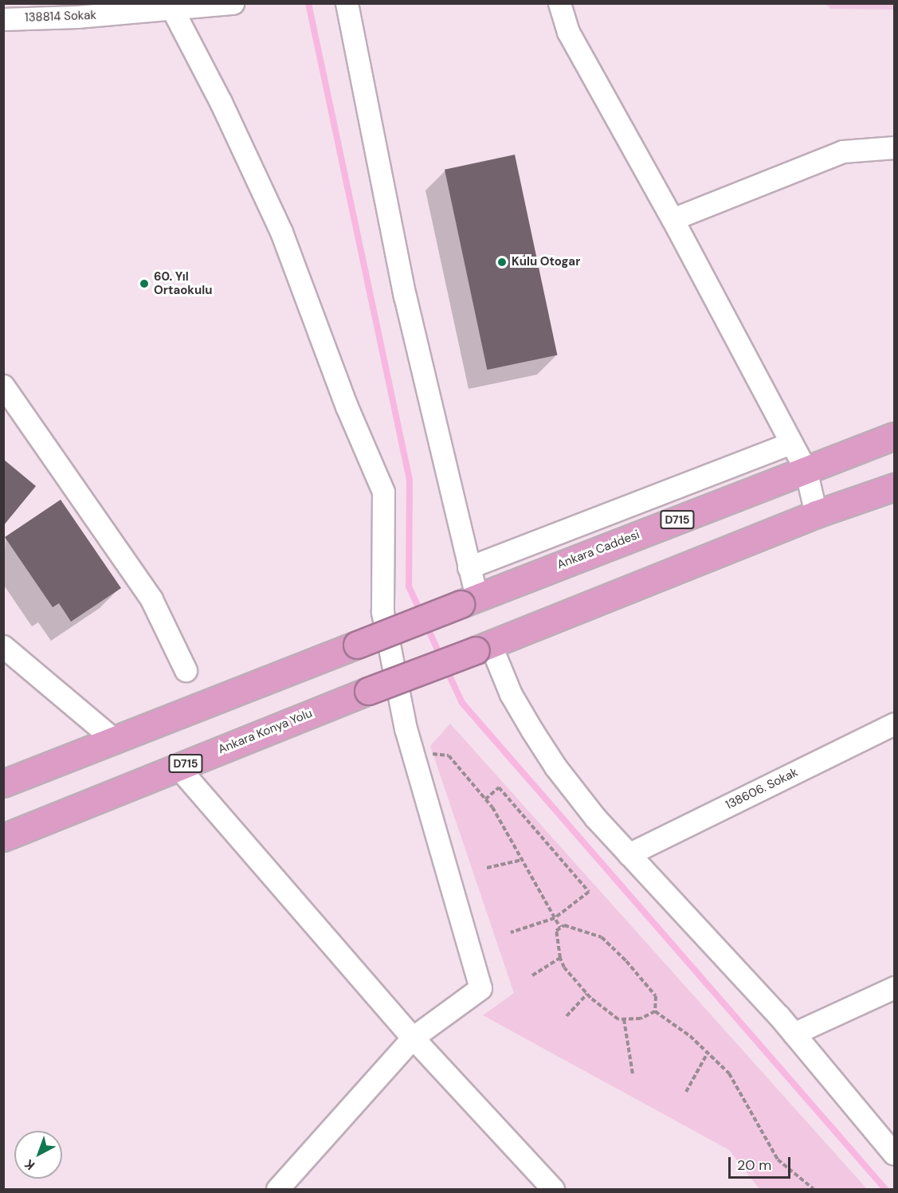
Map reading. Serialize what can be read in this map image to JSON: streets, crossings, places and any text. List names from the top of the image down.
{
  "streets": {
    "highway": ["D715", "Ankara Caddesi", "Ankara Konya Yolu"],
    "street": ["138814 Sokak", "138606. Sokak"]
  },
  "crossings": [
    ["D715", "Ankara Caddesi"],
    ["D715", "Ankara Konya Yolu"]
  ],
  "places": ["Kulu Otogar", "60. Yıl Ortaokulu"],
  "scale_bar": "20 m",
  "north": "bottom left"
}
